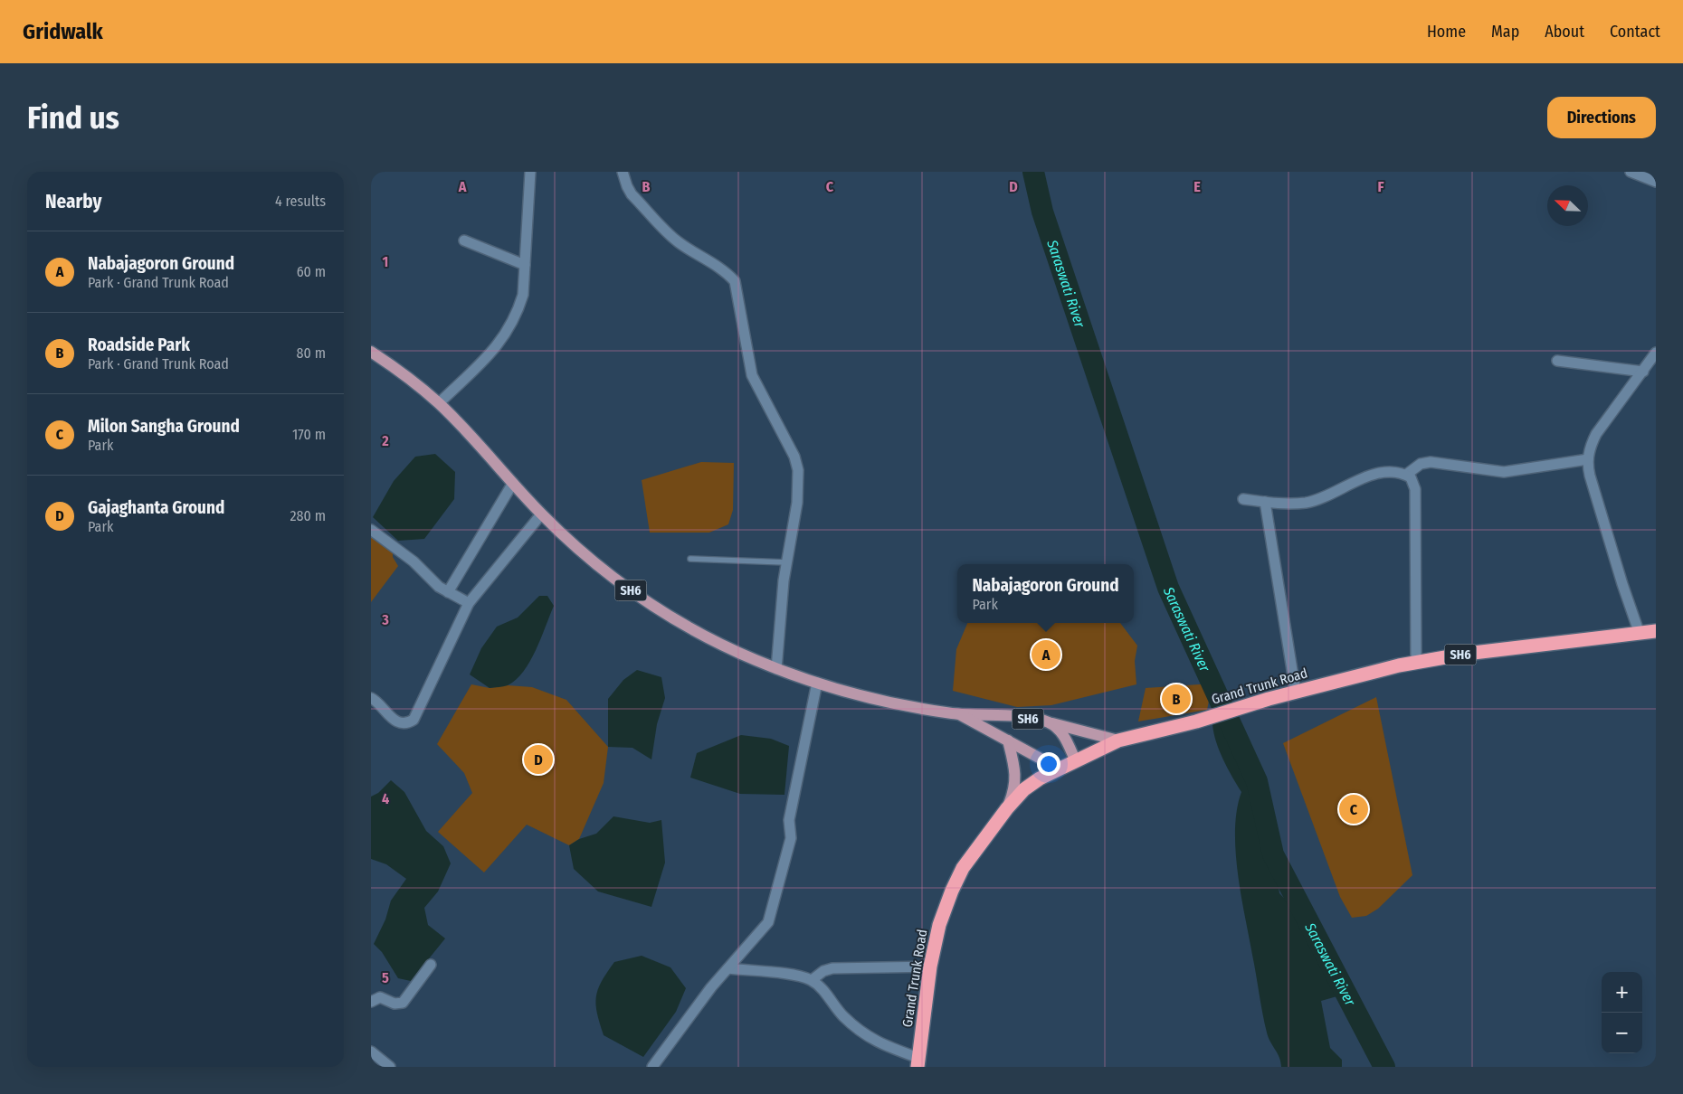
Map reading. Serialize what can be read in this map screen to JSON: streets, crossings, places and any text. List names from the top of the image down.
{
  "streets": {
    "highway": ["SH6", "Grand Trunk Road"]
  },
  "crossings": [
    ["SH6", "Grand Trunk Road"]
  ],
  "water": ["Saraswati River"],
  "north": "top left",
  "page": {
    "header": "Gridwalk",
    "nav": [
      "Home",
      "Map",
      "About",
      "Contact"
    ],
    "buttons": "Directions",
    "title": "Find us",
    "heading": ["Nearby", "4 results"],
    "list": [
      {
        "mark": "A",
        "name": "Nabajagoron Ground",
        "note": "Park · Grand Trunk Road",
        "value": "60 m"
      },
      {
        "mark": "B",
        "name": "Roadside Park",
        "note": "Park · Grand Trunk Road",
        "value": "80 m"
      },
      {
        "mark": "C",
        "name": "Milon Sangha Ground",
        "note": "Park",
        "value": "170 m"
      },
      {
        "mark": "D",
        "name": "Gajaghanta Ground",
        "note": "Park",
        "value": "280 m"
      }
    ],
    "popup": ["Nabajagoron Ground", "Park"],
    "pins": [
      "A",
      "B",
      "D",
      "C"
    ],
    "map_buttons": ["+", "−"]
  },
  "grid": {
    "columns": [
      "A",
      "B",
      "C",
      "D",
      "E",
      "F"
    ],
    "rows": [
      "1",
      "2",
      "3",
      "4",
      "5"
    ]
  }
}
